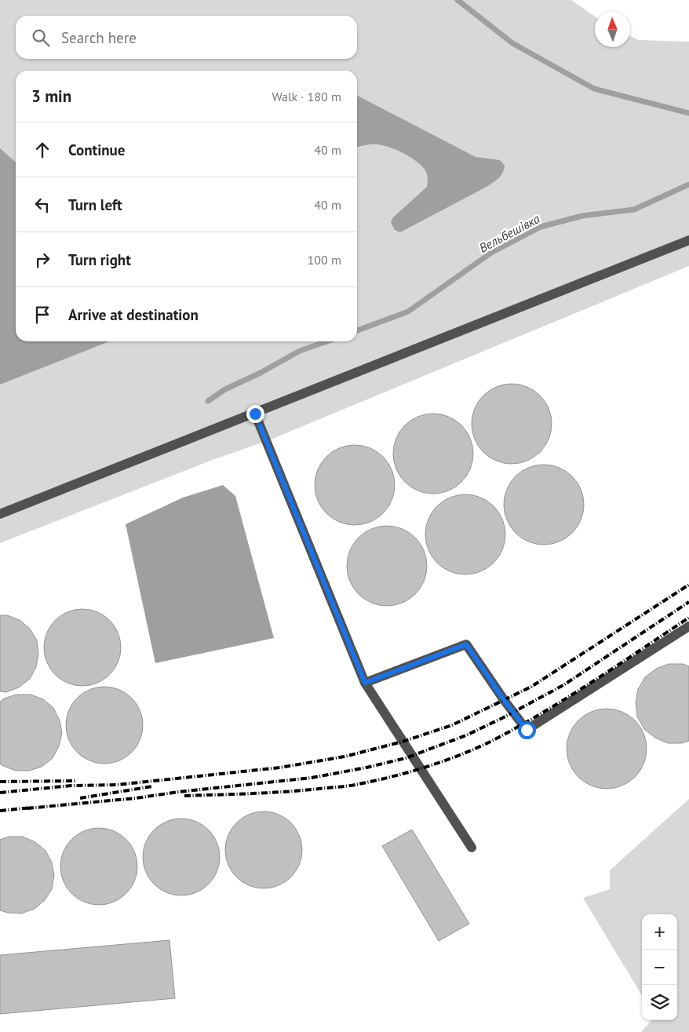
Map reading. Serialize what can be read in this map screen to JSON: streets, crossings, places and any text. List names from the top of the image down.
{
  "water": ["Вельбешівка"],
  "north": "top",
  "page": {
    "search": "Search here",
    "heading": ["3 min", "Walk · 180 m"],
    "list": [
      ["Continue", "40 m"],
      ["Turn left", "40 m"],
      ["Turn right", "100 m"],
      "Arrive at destination"
    ],
    "map_buttons": ["+", "−"]
  }
}
